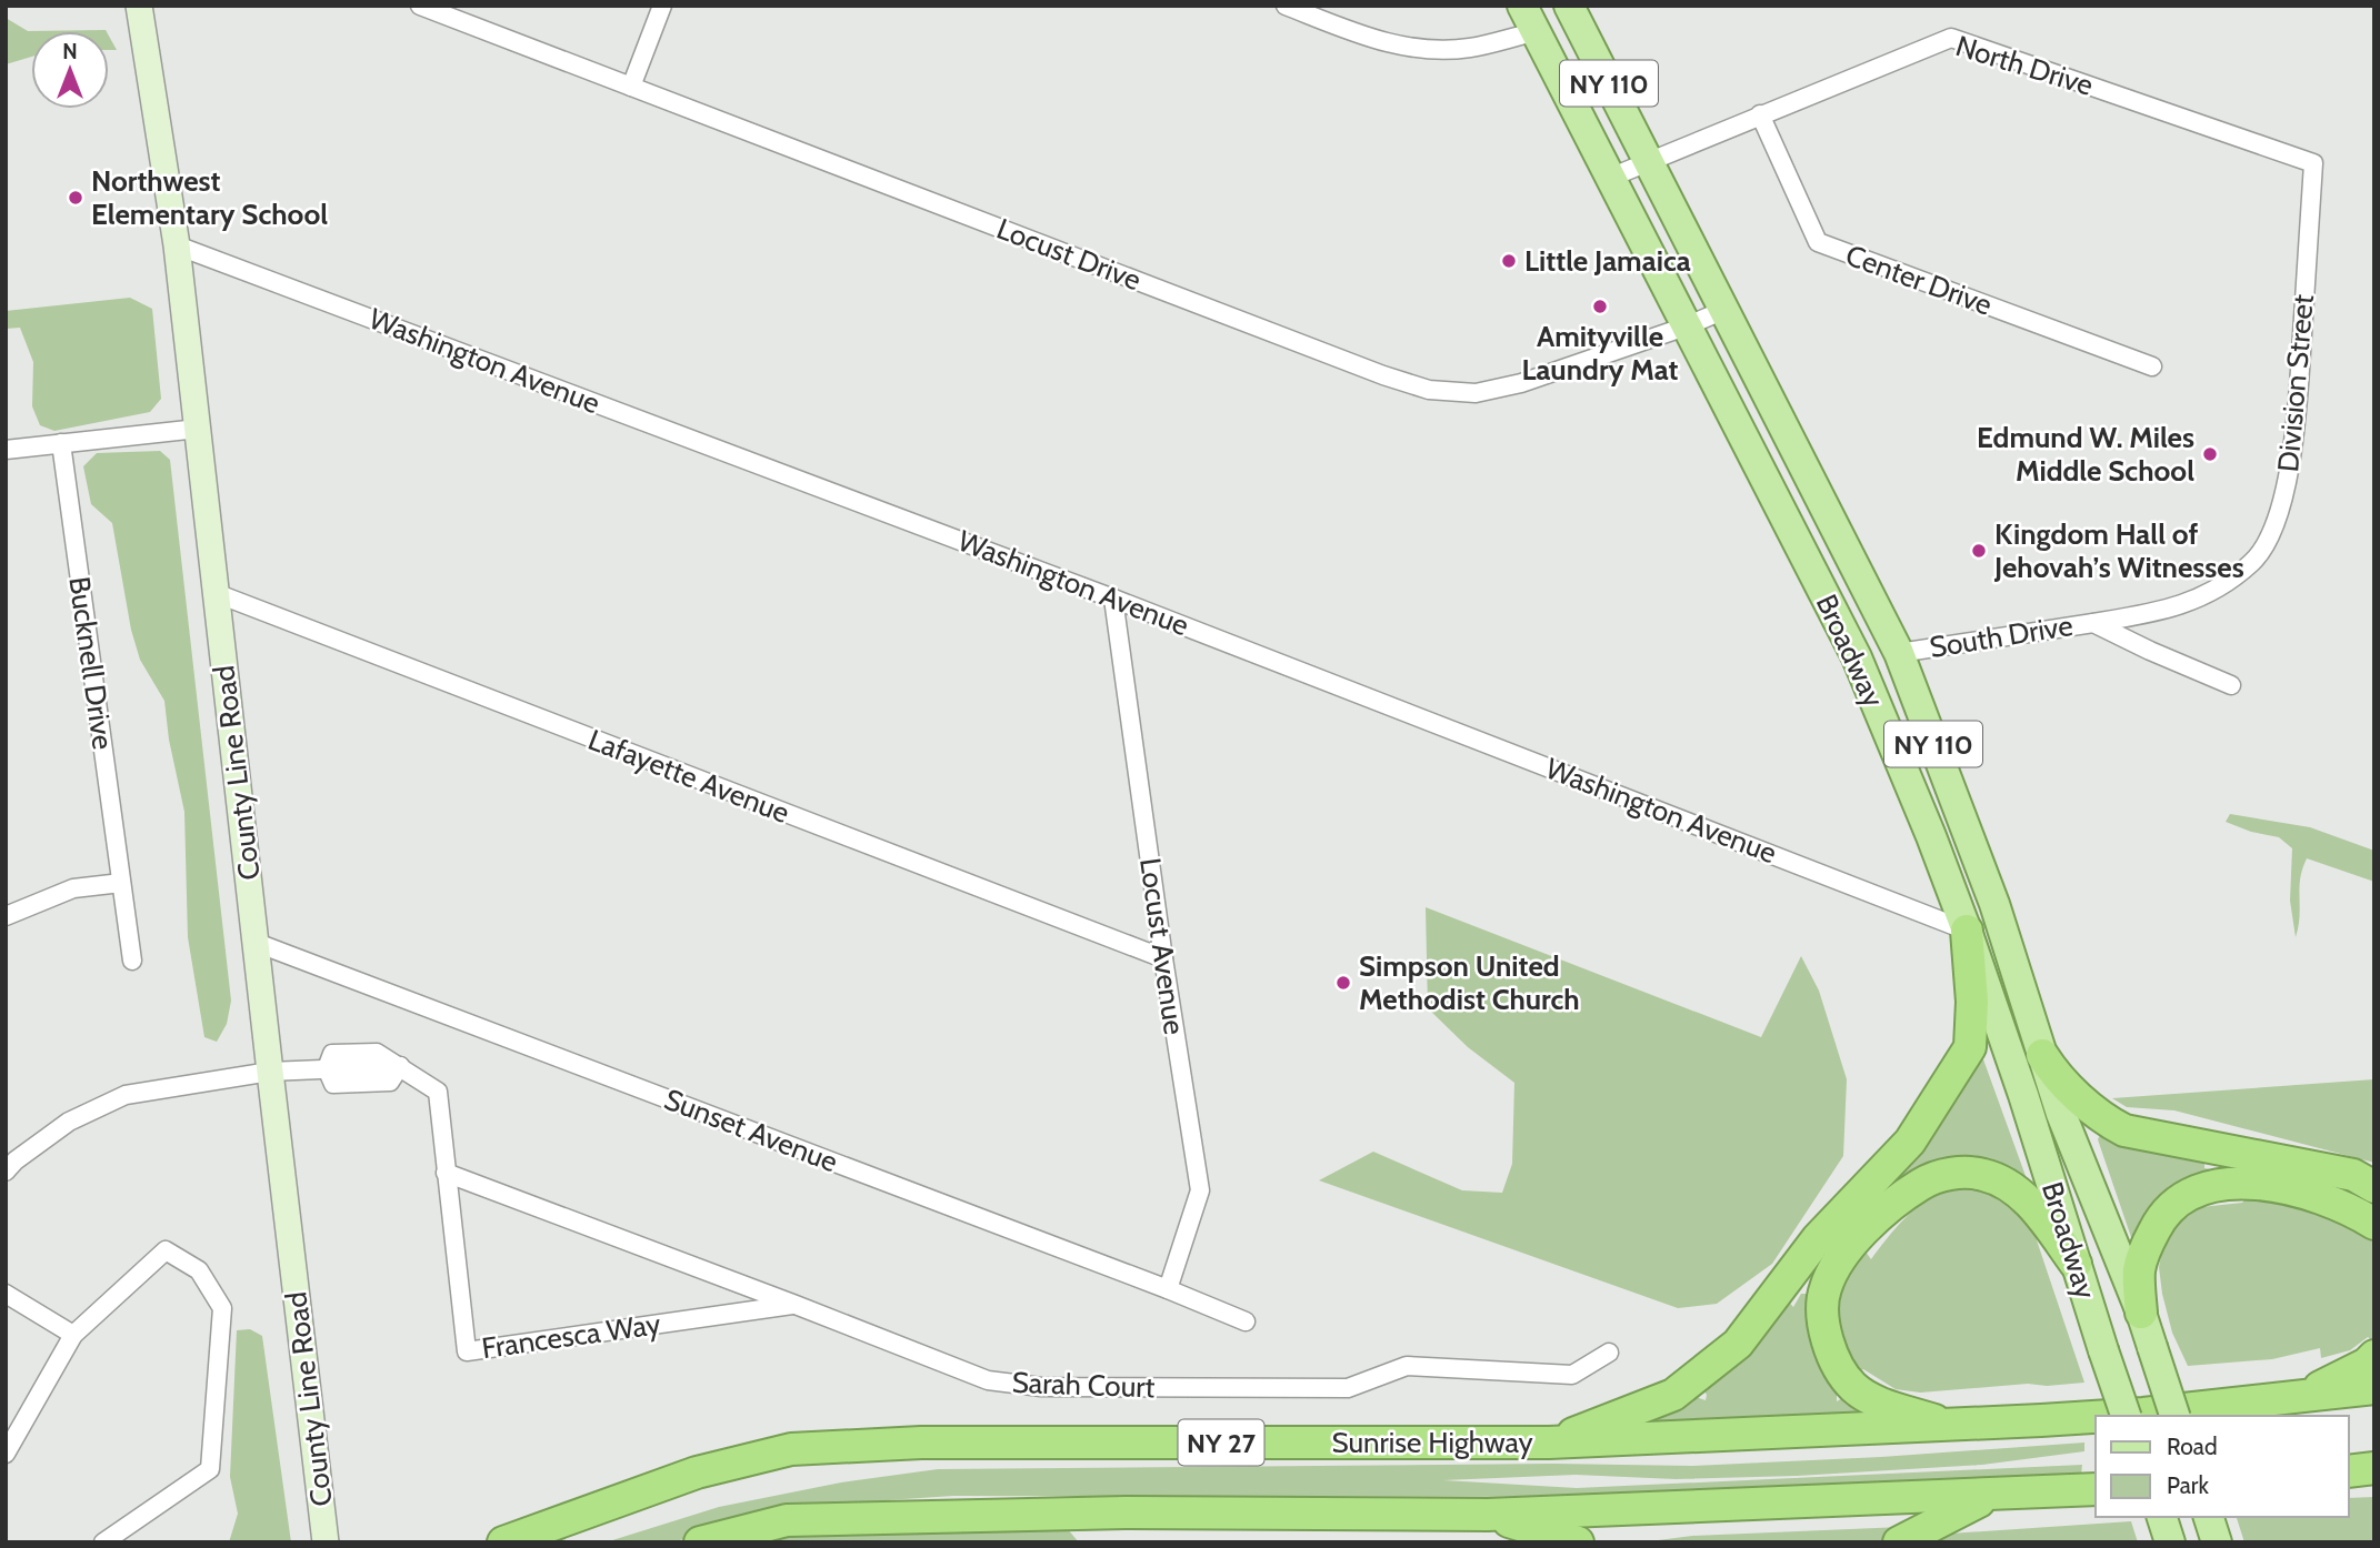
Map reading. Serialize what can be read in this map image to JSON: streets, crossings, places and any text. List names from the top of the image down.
{
  "streets": {
    "highway": ["NY 27", "Sunrise Highway"],
    "main road": ["NY 110", "Broadway", "County Line Road"],
    "street": [
      "North Drive",
      "Locust Drive",
      "Center Drive",
      "Washington Avenue",
      "Division Street",
      "South Drive",
      "Bucknell Drive",
      "Lafayette Avenue",
      "Locust Avenue",
      "Sunset Avenue",
      "Francesca Way",
      "Sarah Court"
    ]
  },
  "crossings": [
    ["North Drive", "Center Drive"],
    ["North Drive", "Division Street"],
    ["North Drive", "Broadway"],
    ["Locust Drive", "Broadway"],
    ["Washington Avenue", "Broadway"],
    ["Washington Avenue", "County Line Road"],
    ["Washington Avenue", "Locust Avenue"],
    ["Division Street", "South Drive"],
    ["South Drive", "Broadway"],
    ["County Line Road", "Lafayette Avenue"],
    ["County Line Road", "Sunset Avenue"],
    ["County Line Road", "Francesca Way"],
    ["Lafayette Avenue", "Locust Avenue"],
    ["Locust Avenue", "Sunset Avenue"],
    ["Francesca Way", "Sarah Court"]
  ],
  "places": [
    "Northwest Elementary School",
    "Little Jamaica",
    "Amityville Laundry Mat",
    "Edmund W. Miles Middle School",
    "Kingdom Hall of Jehovah’s Witnesses",
    "Simpson United Methodist Church"
  ],
  "legend": ["Road", "Park"],
  "north": "top"
}
